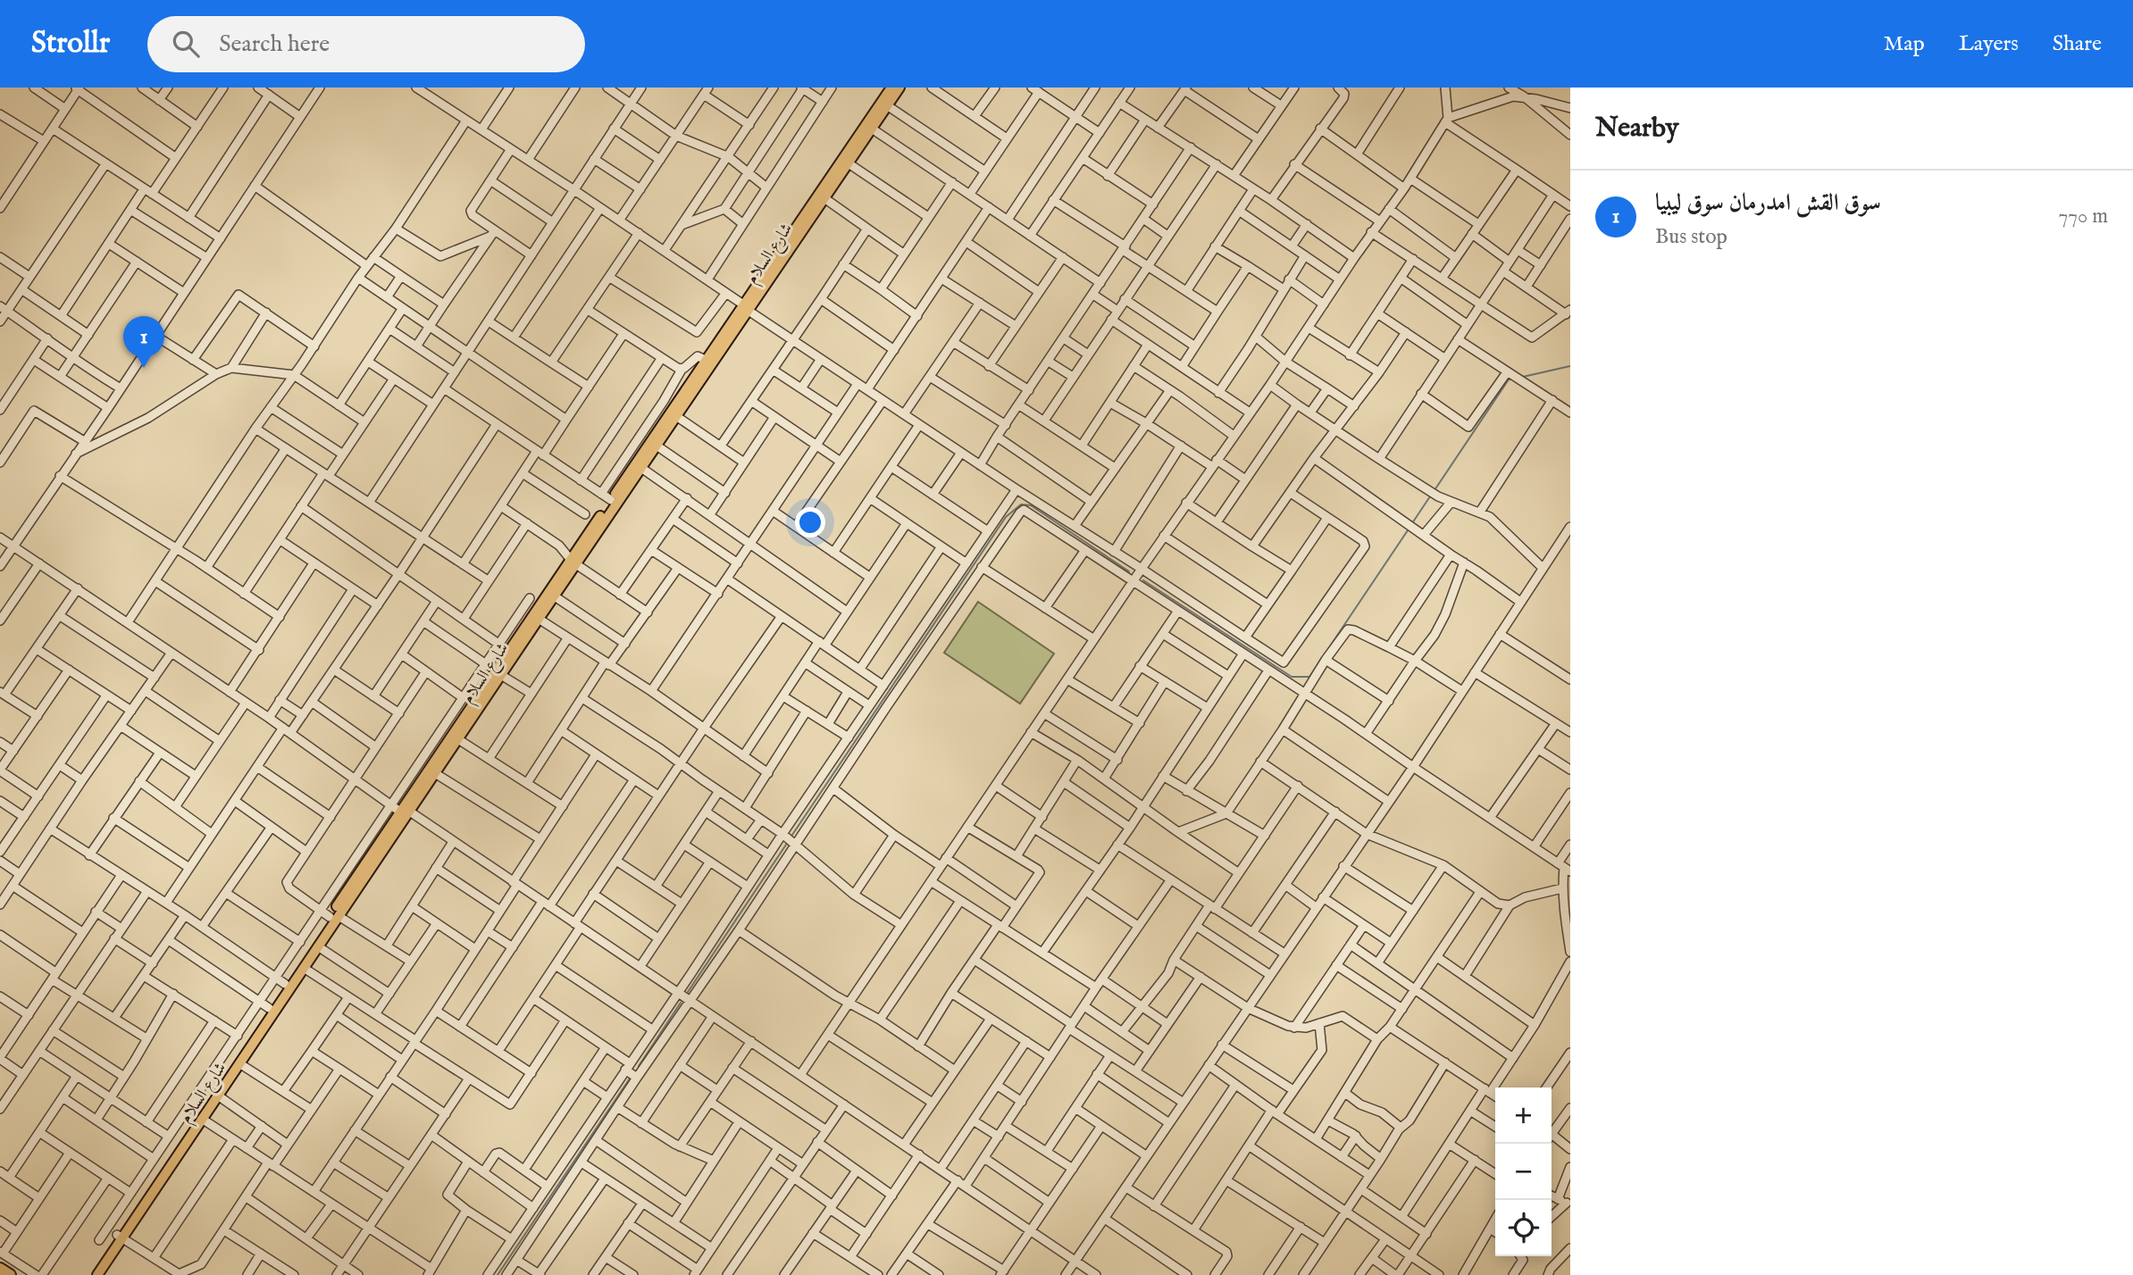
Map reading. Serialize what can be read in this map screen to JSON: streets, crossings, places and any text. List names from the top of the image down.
{
  "streets": {
    "main road": ["شارع السلام"]
  },
  "page": {
    "header": "Strollr",
    "search": "Search here",
    "nav": ["Map", "Layers", "Share"],
    "heading": "Nearby",
    "list": [
      {
        "mark": "1",
        "name": "سوق القش امدرمان سوق ليبيا",
        "note": "Bus stop",
        "value": "770 m"
      }
    ],
    "pins": "1",
    "map_buttons": ["+", "−"]
  }
}
